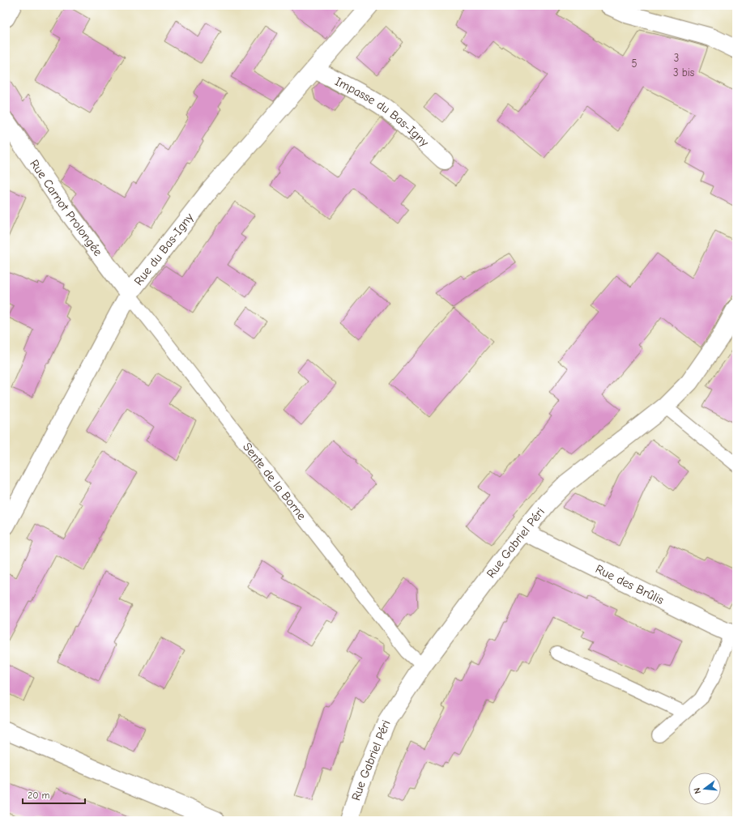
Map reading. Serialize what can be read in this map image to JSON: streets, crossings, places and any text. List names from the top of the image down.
{
  "streets": {
    "street": [
      "Impasse du Bas-Igny",
      "Rue Carnot Prolongée",
      "Rue du Bas-Igny",
      "Rue Gabriel Péri",
      "Rue des Brûlis"
    ],
    "lane": ["Sente de la Borne"]
  },
  "crossings": [
    ["Impasse du Bas-Igny", "Rue du Bas-Igny"],
    ["Rue Carnot Prolongée", "Rue du Bas-Igny"],
    ["Rue Carnot Prolongée", "Sente de la Borne"],
    ["Rue du Bas-Igny", "Sente de la Borne"],
    ["Sente de la Borne", "Rue Gabriel Péri"],
    ["Rue Gabriel Péri", "Rue des Brûlis"]
  ],
  "house_numbers": ["3", "5", "3 bis"],
  "scale_bar": "20 m",
  "north": "left"
}
